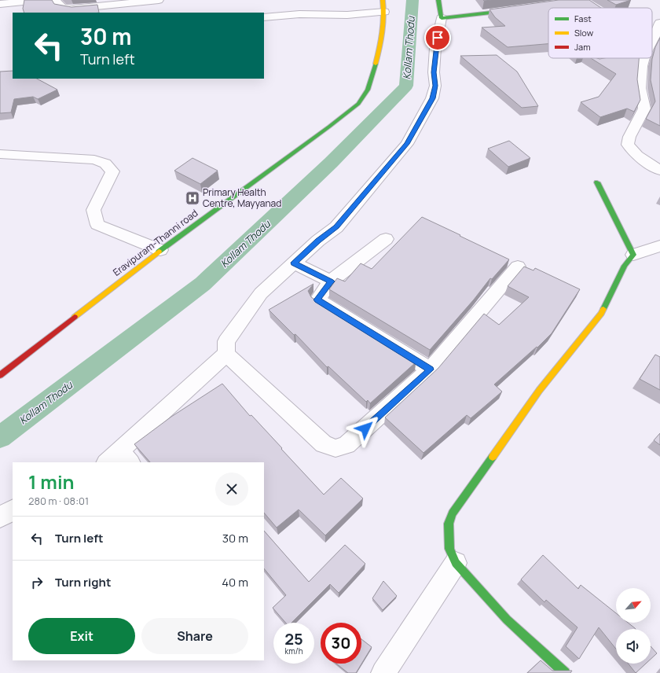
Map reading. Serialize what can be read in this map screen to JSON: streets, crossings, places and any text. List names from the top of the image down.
{
  "streets": {
    "main road": ["Eravipuram-Thanni road"]
  },
  "water": ["Kollam Thodu"],
  "places": {
    "hospital": ["Primary Health Centre, Mayyanad"]
  },
  "legend": ["Fast", "Slow", "Jam"],
  "north": "top right",
  "page": {
    "turn": ["30 m", "Turn left"],
    "heading": ["1 min", "280 m · 08:01"],
    "list": [
      {
        "name": "Turn left",
        "value": "30 m"
      },
      {
        "name": "Turn right",
        "value": "40 m"
      }
    ],
    "buttons": ["Exit", "Share"],
    "speed": "25 km/h",
    "limit": "30"
  }
}
